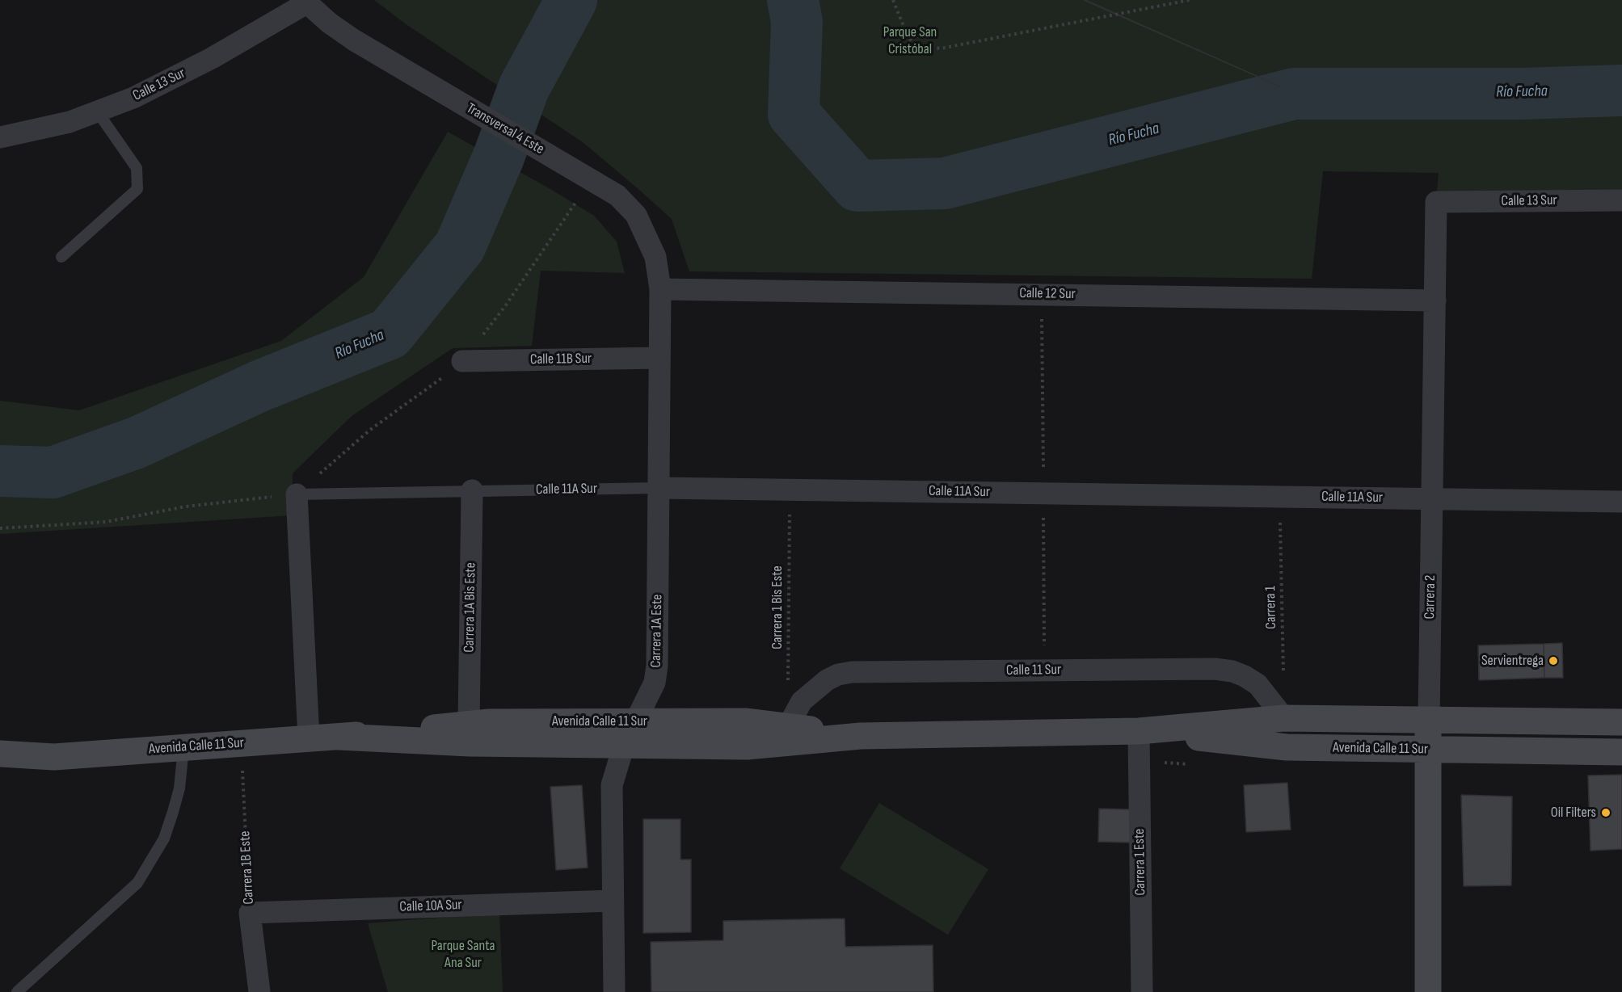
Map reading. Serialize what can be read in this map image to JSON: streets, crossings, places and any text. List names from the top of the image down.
{
  "streets": {
    "main road": ["Carrera 2", "Avenida Calle 11 Sur"],
    "street": [
      "Calle 13 Sur",
      "Transversal 4 Este",
      "Calle 12 Sur",
      "Calle 11B Sur",
      "Calle 11A Sur",
      "Carrera 1A Bis Este",
      "Carrera 1A Este",
      "Calle 11 Sur",
      "Carrera 1 Este",
      "Carrera 1B Este",
      "Calle 10A Sur"
    ],
    "path": ["Carrera 1 Bis Este", "Carrera 1"]
  },
  "crossings": [
    ["Calle 13 Sur", "Transversal 4 Este"],
    ["Calle 13 Sur", "Carrera 2"],
    ["Transversal 4 Este", "Calle 12 Sur"],
    ["Transversal 4 Este", "Carrera 1A Este"],
    ["Calle 12 Sur", "Carrera 2"],
    ["Calle 12 Sur", "Carrera 1A Este"],
    ["Calle 11B Sur", "Carrera 1A Este"],
    ["Calle 11A Sur", "Carrera 2"],
    ["Calle 11A Sur", "Carrera 1A Bis Este"],
    ["Calle 11A Sur", "Carrera 1 Bis Este"],
    ["Calle 11A Sur", "Carrera 1"],
    ["Calle 11A Sur", "Carrera 1A Este"],
    ["Carrera 2", "Avenida Calle 11 Sur"],
    ["Carrera 1A Bis Este", "Avenida Calle 11 Sur"],
    ["Carrera 1A Este", "Avenida Calle 11 Sur"],
    ["Carrera 1A Este", "Calle 10A Sur"],
    ["Calle 11 Sur", "Avenida Calle 11 Sur"],
    ["Avenida Calle 11 Sur", "Carrera 1 Este"],
    ["Avenida Calle 11 Sur", "Carrera 1B Este"],
    ["Carrera 1B Este", "Calle 10A Sur"]
  ],
  "water": ["Río Fucha"],
  "parks": ["Parque San Cristóbal", "Parque Santa Ana Sur"],
  "places": ["Servientrega", "Oil Filters"]
}
